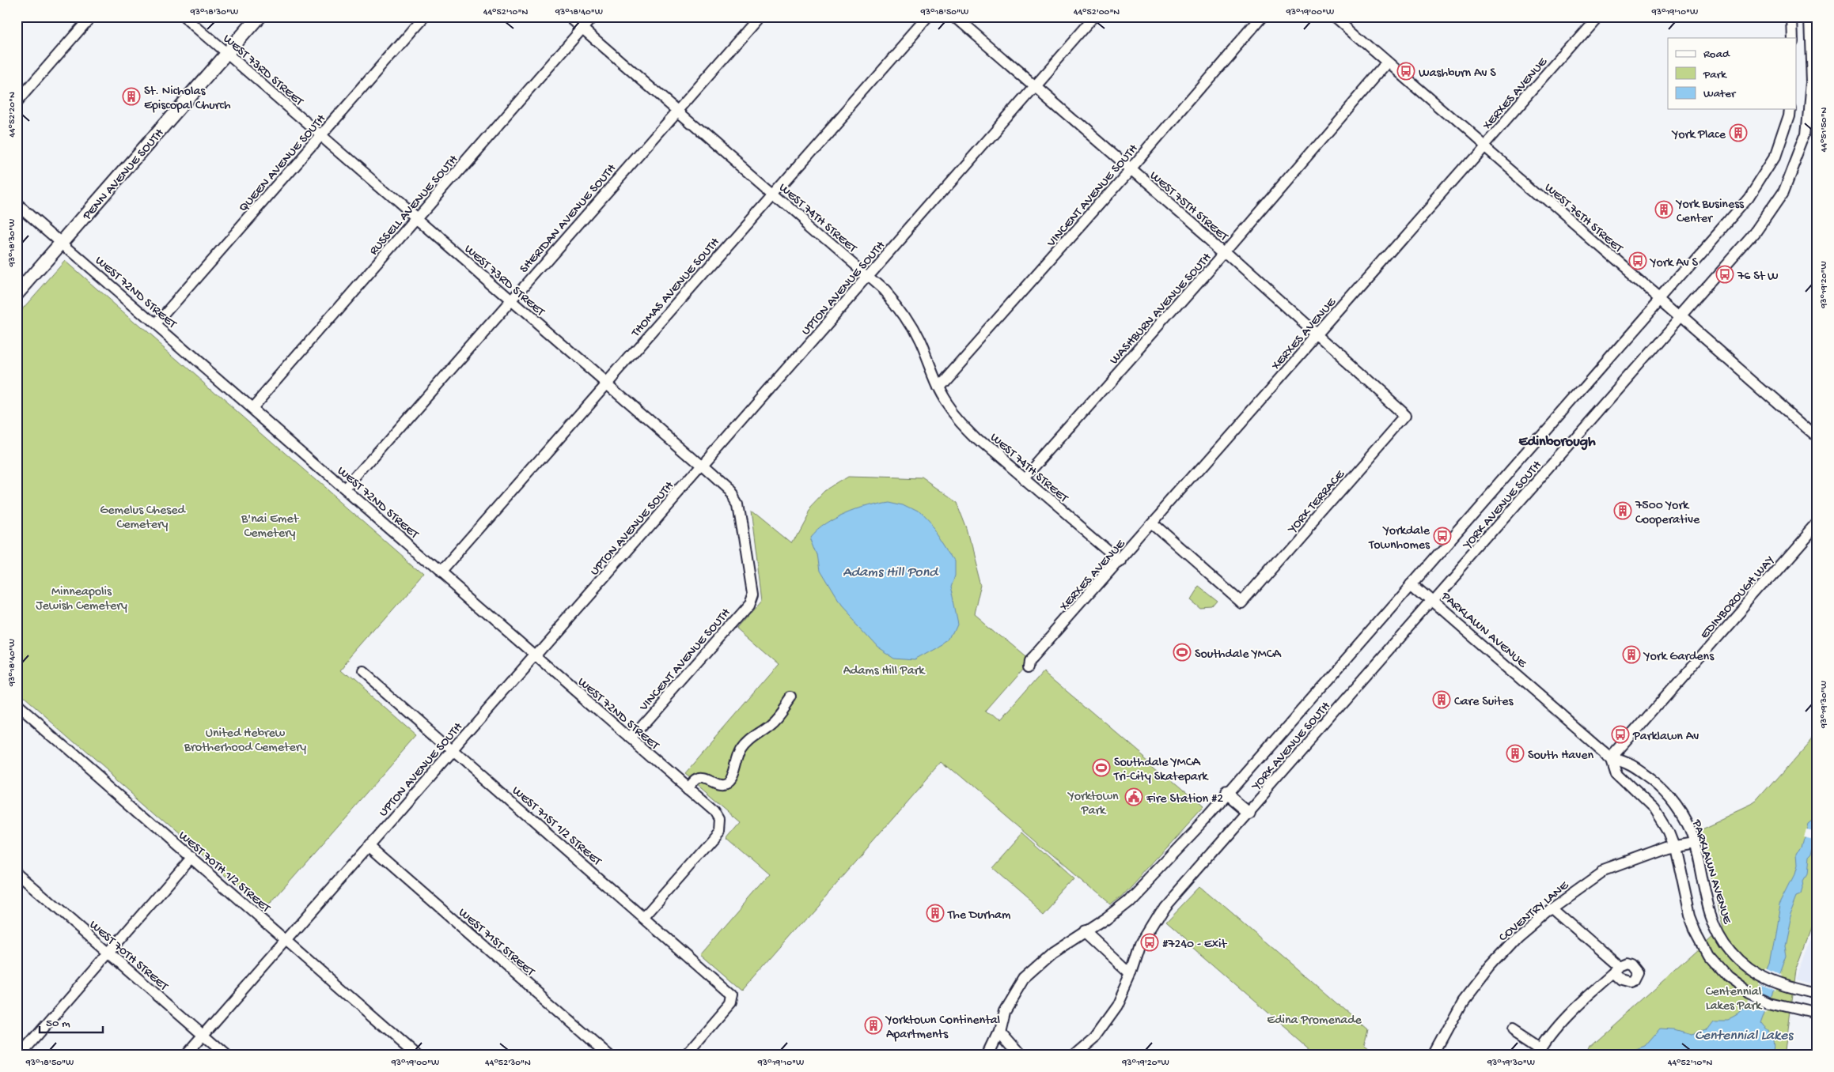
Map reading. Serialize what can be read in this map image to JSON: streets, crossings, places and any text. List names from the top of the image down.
{
  "streets": {
    "main road": ["PENN AVENUE SOUTH"],
    "street": [
      "WEST 73RD STREET",
      "XERXES AVENUE",
      "QUEEN AVENUE SOUTH",
      "VINCENT AVENUE SOUTH",
      "RUSSELL AVENUE SOUTH",
      "WEST 75TH STREET",
      "WEST 74TH STREET",
      "WEST 76TH STREET",
      "SHERIDAN AVENUE SOUTH",
      "THOMAS AVENUE SOUTH",
      "UPTON AVENUE SOUTH",
      "WEST 72ND STREET",
      "WASHBURN AVENUE SOUTH",
      "YORK TERRACE",
      "YORK AVENUE SOUTH",
      "EDINBOROUGH WAY",
      "PARKLAWN AVENUE",
      "WEST 71ST 1/2 STREET",
      "WEST 70TH 1/2 STREET",
      "COVENTRY LANE",
      "WEST 71ST STREET",
      "WEST 70TH STREET"
    ]
  },
  "crossings": [
    ["WEST 73RD STREET", "QUEEN AVENUE SOUTH"],
    ["WEST 73RD STREET", "PENN AVENUE SOUTH"],
    ["WEST 73RD STREET", "VINCENT AVENUE SOUTH"],
    ["WEST 73RD STREET", "RUSSELL AVENUE SOUTH"],
    ["WEST 73RD STREET", "SHERIDAN AVENUE SOUTH"],
    ["WEST 73RD STREET", "THOMAS AVENUE SOUTH"],
    ["WEST 73RD STREET", "UPTON AVENUE SOUTH"],
    ["XERXES AVENUE", "WEST 75TH STREET"],
    ["XERXES AVENUE", "WEST 74TH STREET"],
    ["XERXES AVENUE", "WEST 76TH STREET"],
    ["XERXES AVENUE", "YORK TERRACE"],
    ["QUEEN AVENUE SOUTH", "WEST 72ND STREET"],
    ["PENN AVENUE SOUTH", "WEST 72ND STREET"],
    ["VINCENT AVENUE SOUTH", "WEST 75TH STREET"],
    ["VINCENT AVENUE SOUTH", "WEST 74TH STREET"],
    ["VINCENT AVENUE SOUTH", "WEST 72ND STREET"],
    ["RUSSELL AVENUE SOUTH", "WEST 74TH STREET"],
    ["RUSSELL AVENUE SOUTH", "WEST 72ND STREET"],
    ["WEST 75TH STREET", "UPTON AVENUE SOUTH"],
    ["WEST 75TH STREET", "WASHBURN AVENUE SOUTH"],
    ["WEST 75TH STREET", "YORK TERRACE"],
    ["WEST 74TH STREET", "SHERIDAN AVENUE SOUTH"],
    ["WEST 74TH STREET", "THOMAS AVENUE SOUTH"],
    ["WEST 74TH STREET", "UPTON AVENUE SOUTH"],
    ["WEST 74TH STREET", "WASHBURN AVENUE SOUTH"],
    ["WEST 76TH STREET", "WASHBURN AVENUE SOUTH"],
    ["WEST 76TH STREET", "YORK AVENUE SOUTH"],
    ["SHERIDAN AVENUE SOUTH", "WEST 72ND STREET"],
    ["THOMAS AVENUE SOUTH", "WEST 72ND STREET"],
    ["UPTON AVENUE SOUTH", "WEST 72ND STREET"],
    ["UPTON AVENUE SOUTH", "WEST 71ST 1/2 STREET"],
    ["UPTON AVENUE SOUTH", "WEST 70TH 1/2 STREET"],
    ["UPTON AVENUE SOUTH", "WEST 71ST STREET"],
    ["UPTON AVENUE SOUTH", "WEST 70TH STREET"],
    ["WEST 72ND STREET", "WEST 71ST 1/2 STREET"],
    ["YORK AVENUE SOUTH", "PARKLAWN AVENUE"],
    ["EDINBOROUGH WAY", "PARKLAWN AVENUE"],
    ["PARKLAWN AVENUE", "COVENTRY LANE"]
  ],
  "districts": ["Edinborough"],
  "water": ["Adams Hill Pond", "Centennial Lakes"],
  "parks": [
    "Gemelus Chesed Cemetery",
    "B'nai Emet Cemetery",
    "Minneapolis Jewish Cemetery",
    "Adams Hill Park",
    "United Hebrew Brotherhood Cemetery",
    "Yorktown Park",
    "Centennial Lakes Park",
    "Edina Promenade"
  ],
  "places": {
    "bus stop": [
      "Washburn Av S",
      "York Av S",
      "76 St W",
      "Yorkdale Townhomes",
      "Parklawn Av",
      "#7240 - Exit"
    ],
    "building": [
      "St. Nicholas Episcopal Church",
      "York Place",
      "York Business Center",
      "7500 York Cooperative",
      "York Gardens",
      "Care Suites",
      "South Haven",
      "The Durham",
      "Yorktown Continental Apartments"
    ],
    "sports": ["Southdale YMCA", "Southdale YMCA Tri-City Skatepark"],
    "public building": ["Fire Station #2"]
  },
  "legend": ["Road", "Park", "Water"],
  "scale_bar": "50 m",
  "coordinates": [
    "93°18'30\"W",
    "44°52'10\"N",
    "93°18'40\"W",
    "93°18'50\"W",
    "44°52'00\"N",
    "93°19'00\"W",
    "93°19'10\"W",
    "44°52'20\"N",
    "44°51'50\"N",
    "93°19'20\"W",
    "93°19'30\"W",
    "44°52'30\"N"
  ]
}
